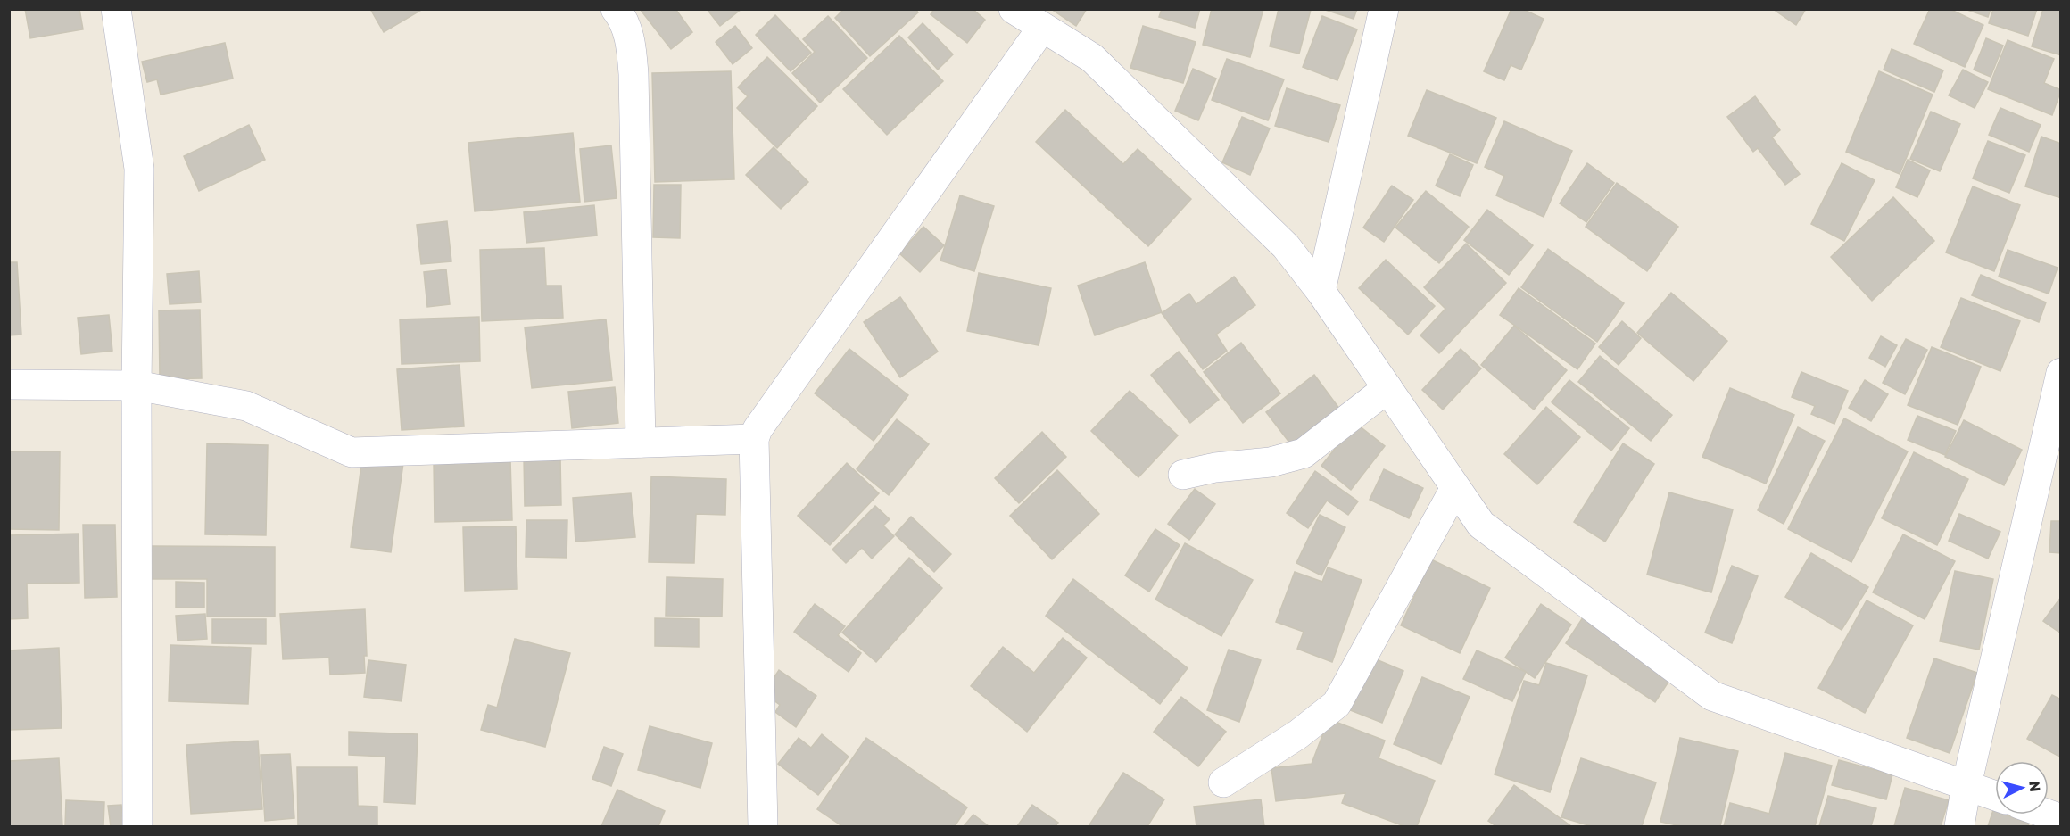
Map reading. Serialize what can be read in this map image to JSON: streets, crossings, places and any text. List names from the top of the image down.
{
  "north": "right"
}
